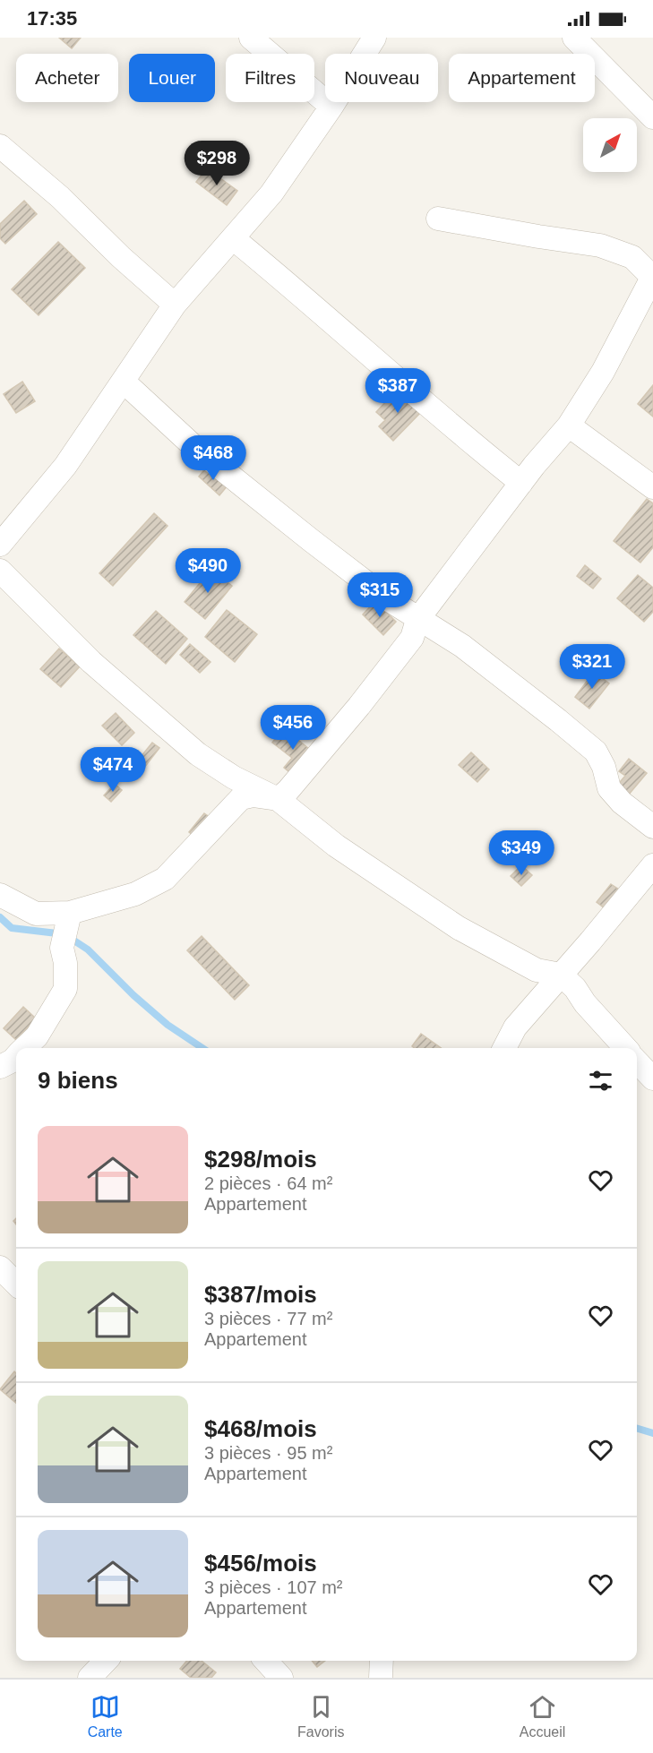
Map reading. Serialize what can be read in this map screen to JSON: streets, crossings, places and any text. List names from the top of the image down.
{
  "north": "top right",
  "page": {
    "status": "17:35",
    "chip": [
      "Acheter",
      "Louer",
      "Filtres",
      "Nouveau",
      "Appartement"
    ],
    "price": [
      "$298",
      "$387",
      "$468",
      "$490",
      "$315",
      "$321",
      "$456",
      "$474",
      "$349"
    ],
    "heading": "9 biens",
    "list": [
      {
        "name": "$298/mois",
        "note": "2 pièces · 64 m² · Appartement"
      },
      {
        "name": "$387/mois",
        "note": "3 pièces · 77 m² · Appartement"
      },
      {
        "name": "$468/mois",
        "note": "3 pièces · 95 m² · Appartement"
      },
      {
        "name": "$456/mois",
        "note": "3 pièces · 107 m² · Appartement"
      }
    ],
    "tabs": ["Carte", "Favoris", "Accueil"]
  }
}
